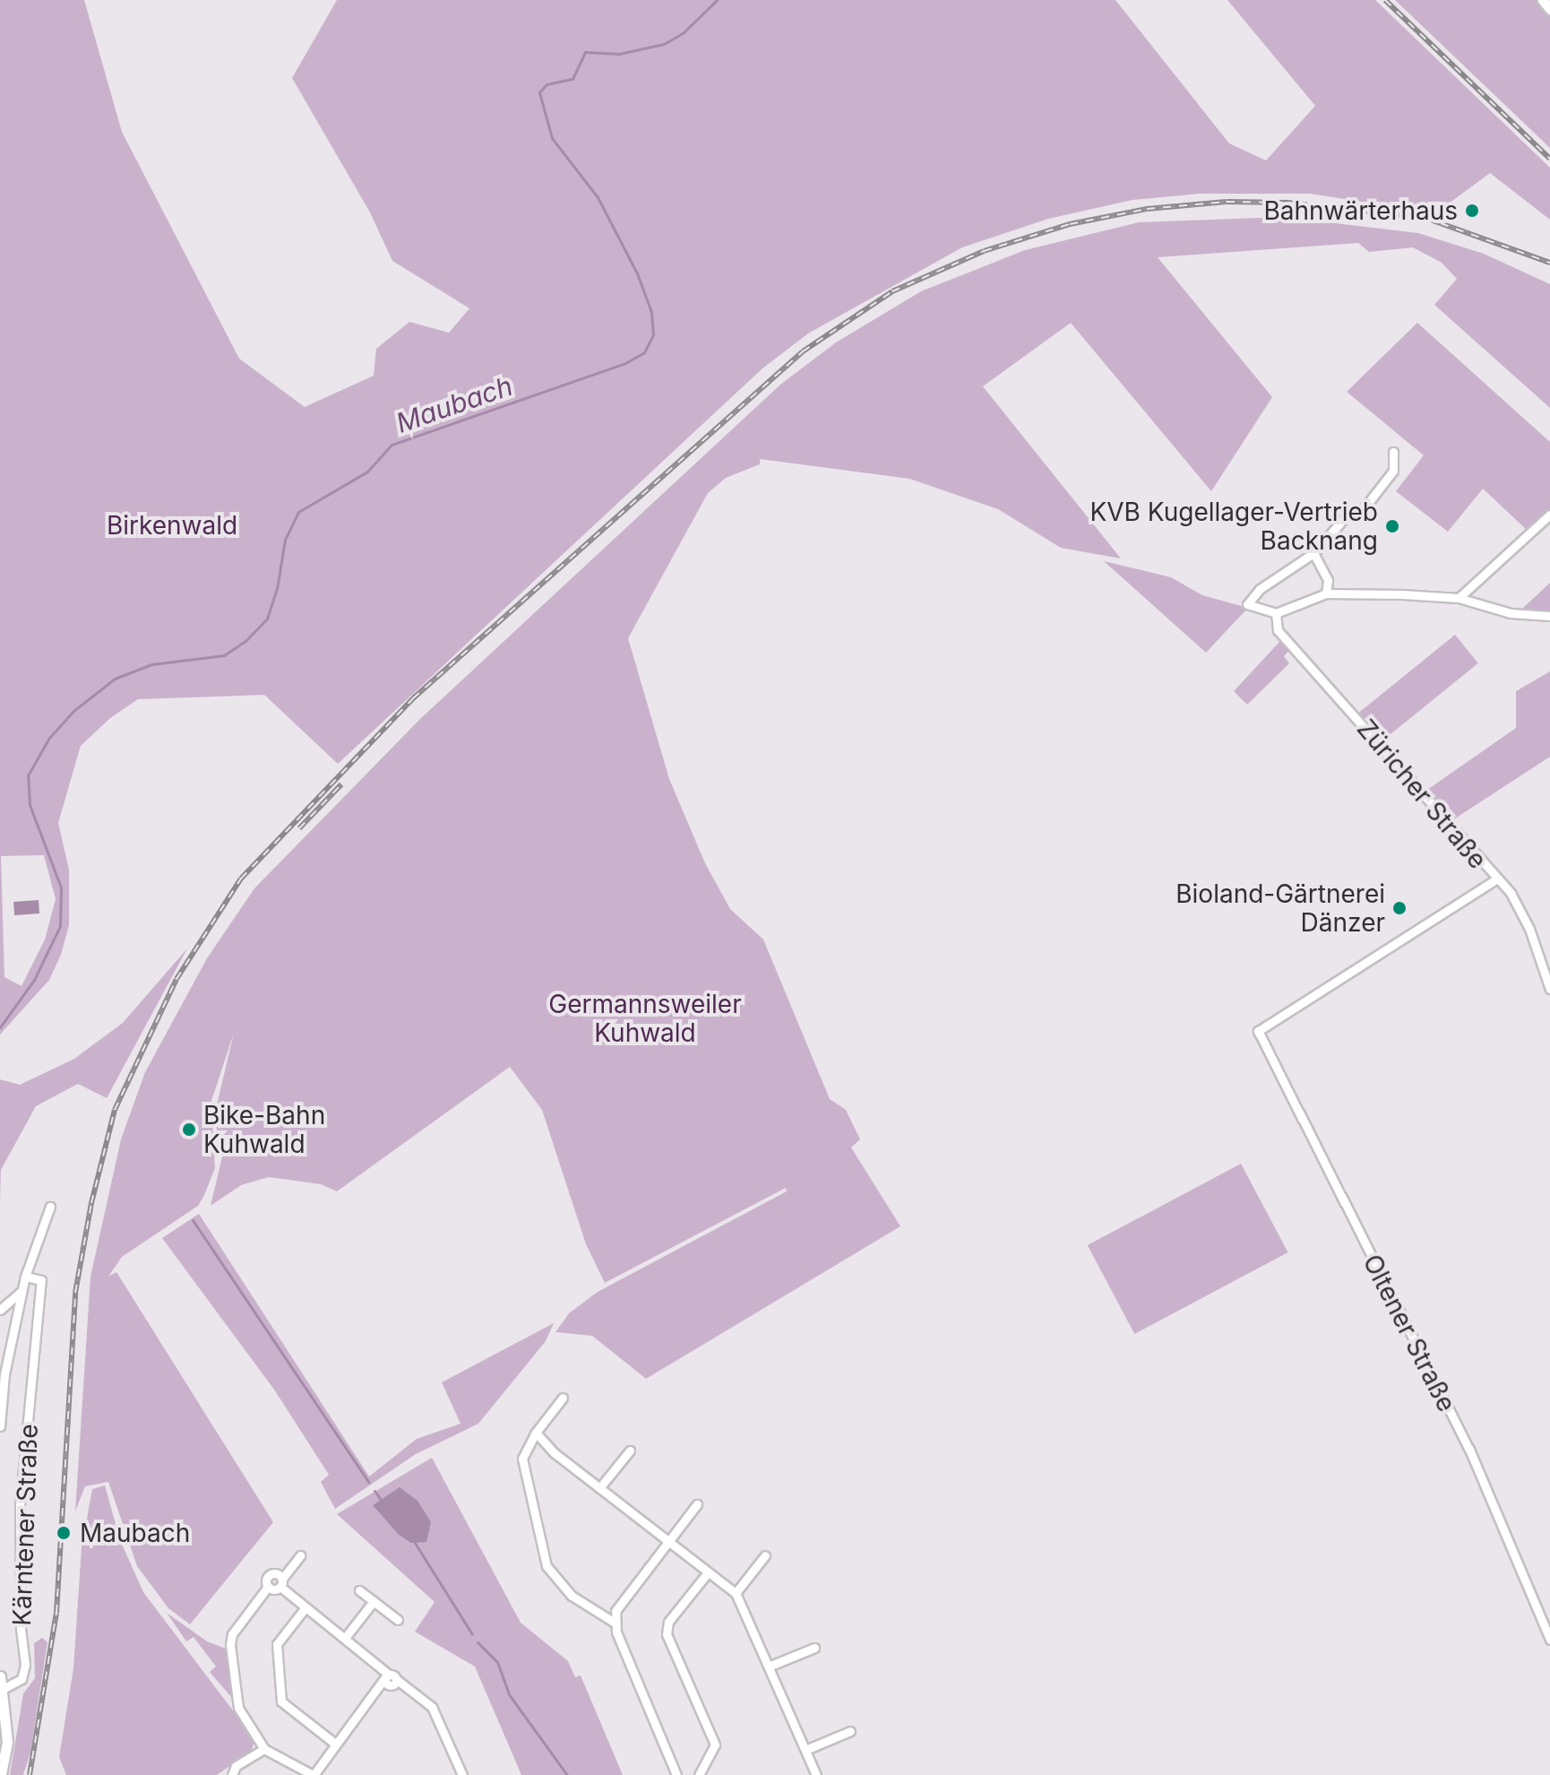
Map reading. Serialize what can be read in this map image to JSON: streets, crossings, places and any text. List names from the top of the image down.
{
  "streets": {
    "street": ["Züricher Straße", "Oltener Straße", "Kärntener Straße"]
  },
  "crossings": [
    ["Züricher Straße", "Oltener Straße"]
  ],
  "water": ["Maubach"],
  "parks": ["Birkenwald", "Germannsweiler Kuhwald"],
  "places": [
    "Bahnwärterhaus",
    "KVB Kugellager-Vertrieb Backnang",
    "Bioland-Gärtnerei Dänzer",
    "Bike-Bahn Kuhwald",
    "Maubach"
  ]
}
